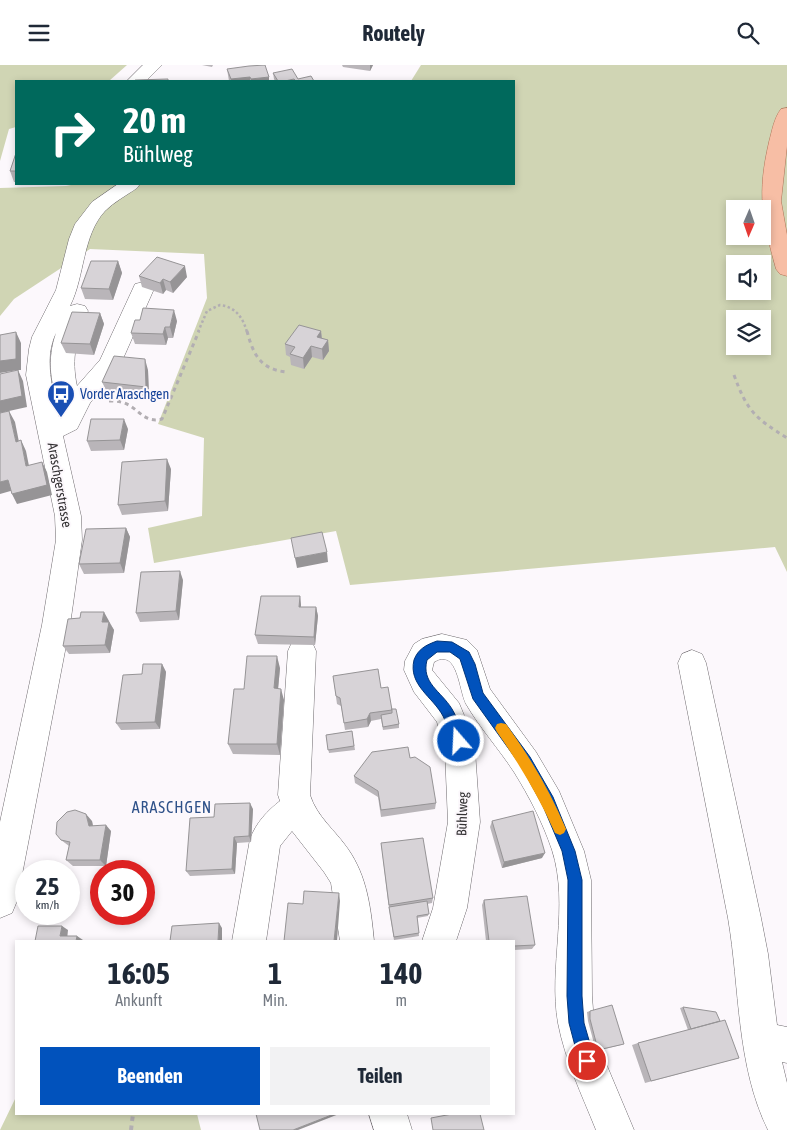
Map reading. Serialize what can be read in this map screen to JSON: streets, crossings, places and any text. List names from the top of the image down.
{
  "streets": {
    "street": ["Araschgerstrasse", "Bühlweg"]
  },
  "districts": ["ARASCHGEN"],
  "places": {
    "bus stop": ["Vorder Araschgen"]
  },
  "north": "bottom",
  "page": {
    "header": "Routely",
    "turn": ["20 m", "Bühlweg"],
    "speed": "25 km/h",
    "limit": "30",
    "eta": [
      "16:05",
      "Ankunft",
      "1",
      "Min.",
      "140",
      "m"
    ],
    "buttons": ["Beenden", "Teilen"]
  }
}
